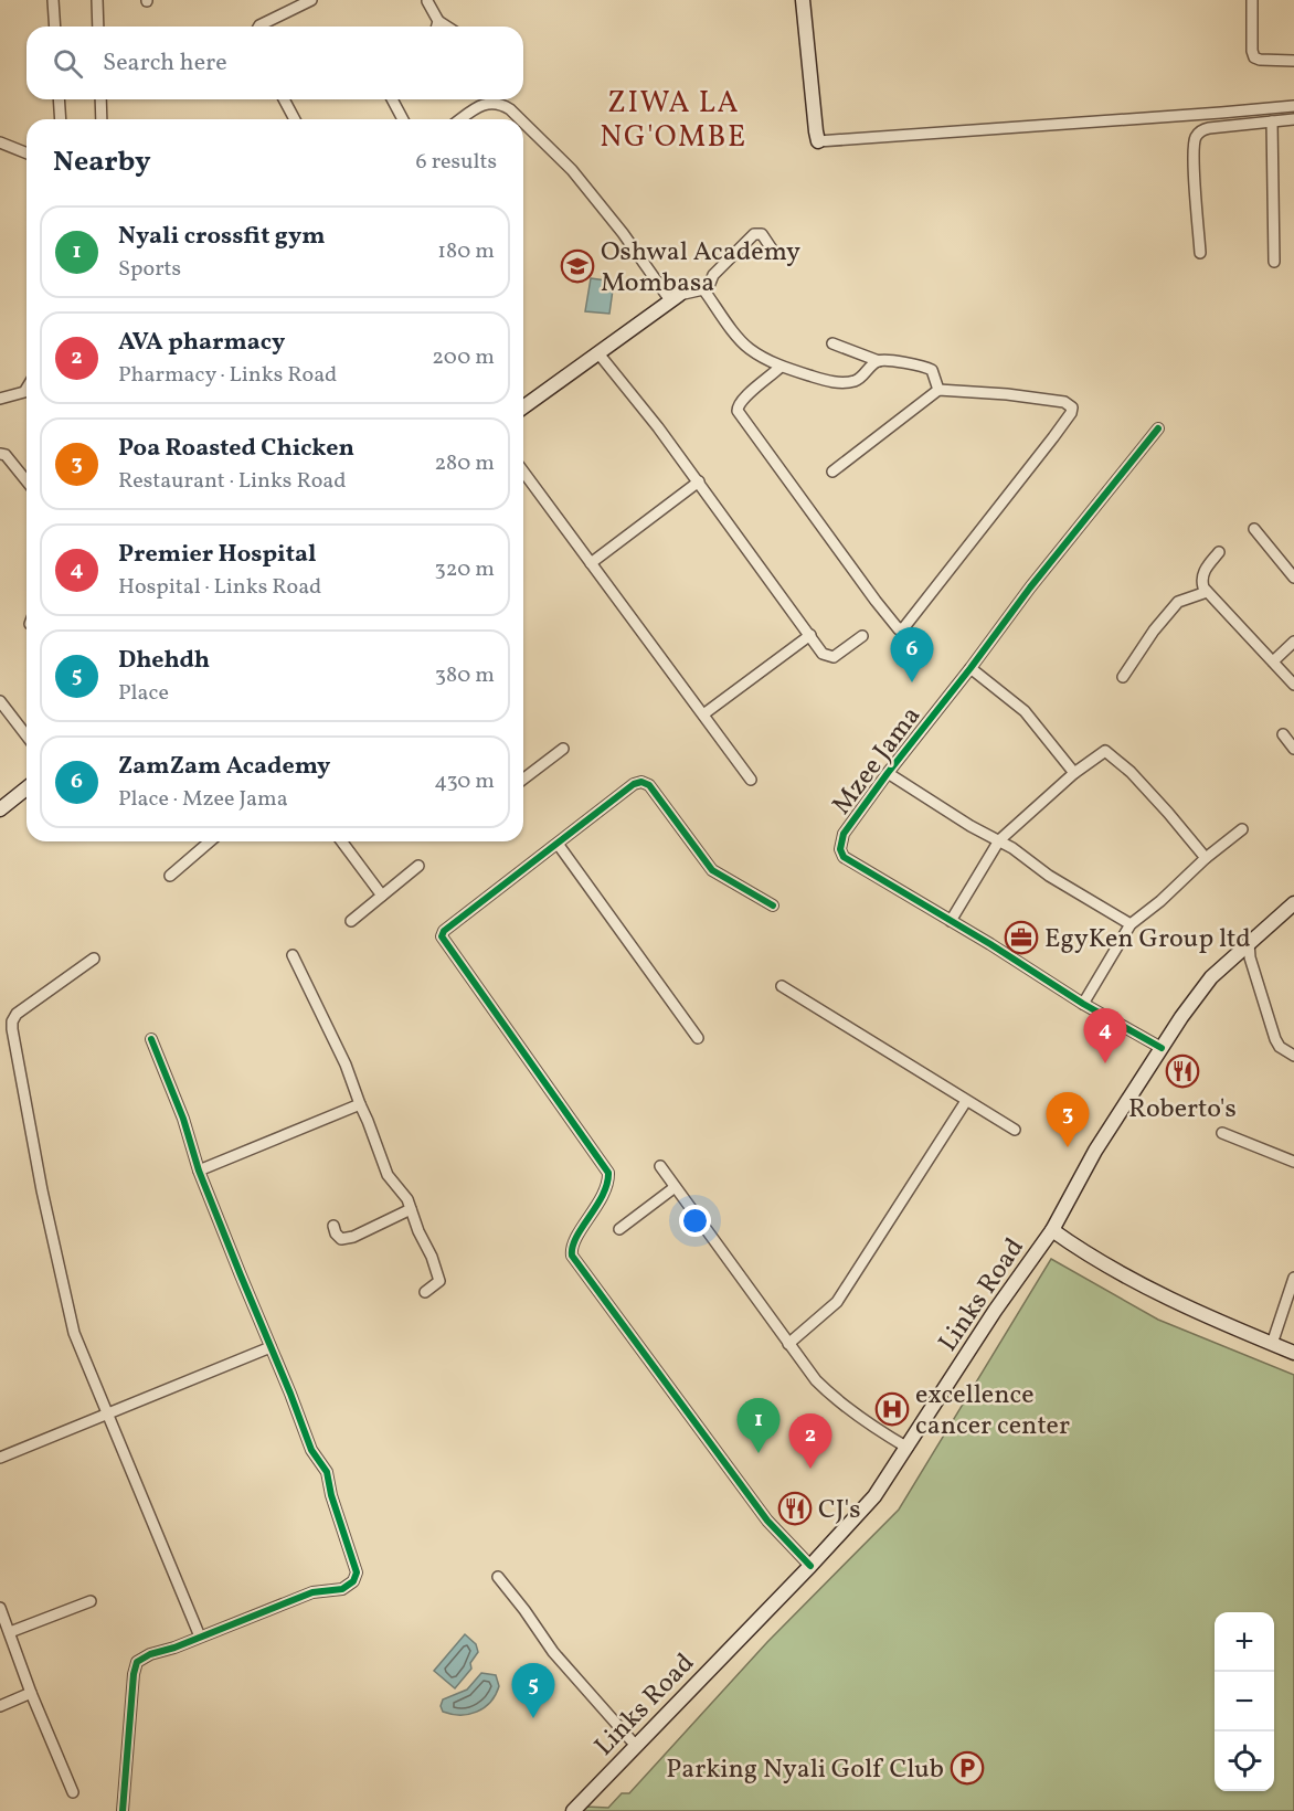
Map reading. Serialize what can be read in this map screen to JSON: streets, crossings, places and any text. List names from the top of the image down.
{
  "streets": {
    "main road": ["Links Road"],
    "street": ["Mzee Jama"]
  },
  "crossings": [
    ["Mzee Jama", "Links Road"]
  ],
  "districts": ["ZIWA LA NG'OMBE"],
  "places": {
    "school or university": ["Oshwal Academy Mombasa"],
    "office": ["EgyKen Group ltd"],
    "restaurant": ["Roberto's", "CJ's"],
    "hospital": ["excellence cancer center"],
    "parking": ["Parking Nyali Golf Club"]
  },
  "page": {
    "search": "Search here",
    "heading": ["Nearby", "6 results"],
    "list": [
      {
        "mark": "1",
        "name": "Nyali crossfit gym",
        "note": "Sports",
        "value": "180 m"
      },
      {
        "mark": "2",
        "name": "AVA pharmacy",
        "note": "Pharmacy · Links Road",
        "value": "200 m"
      },
      {
        "mark": "3",
        "name": "Poa Roasted Chicken",
        "note": "Restaurant · Links Road",
        "value": "280 m"
      },
      {
        "mark": "4",
        "name": "Premier Hospital",
        "note": "Hospital · Links Road",
        "value": "320 m"
      },
      {
        "mark": "5",
        "name": "Dhehdh",
        "note": "Place",
        "value": "380 m"
      },
      {
        "mark": "6",
        "name": "ZamZam Academy",
        "note": "Place · Mzee Jama",
        "value": "430 m"
      }
    ],
    "pins": [
      "6",
      "4",
      "3",
      "1",
      "2",
      "5"
    ],
    "map_buttons": ["+", "−"]
  }
}
